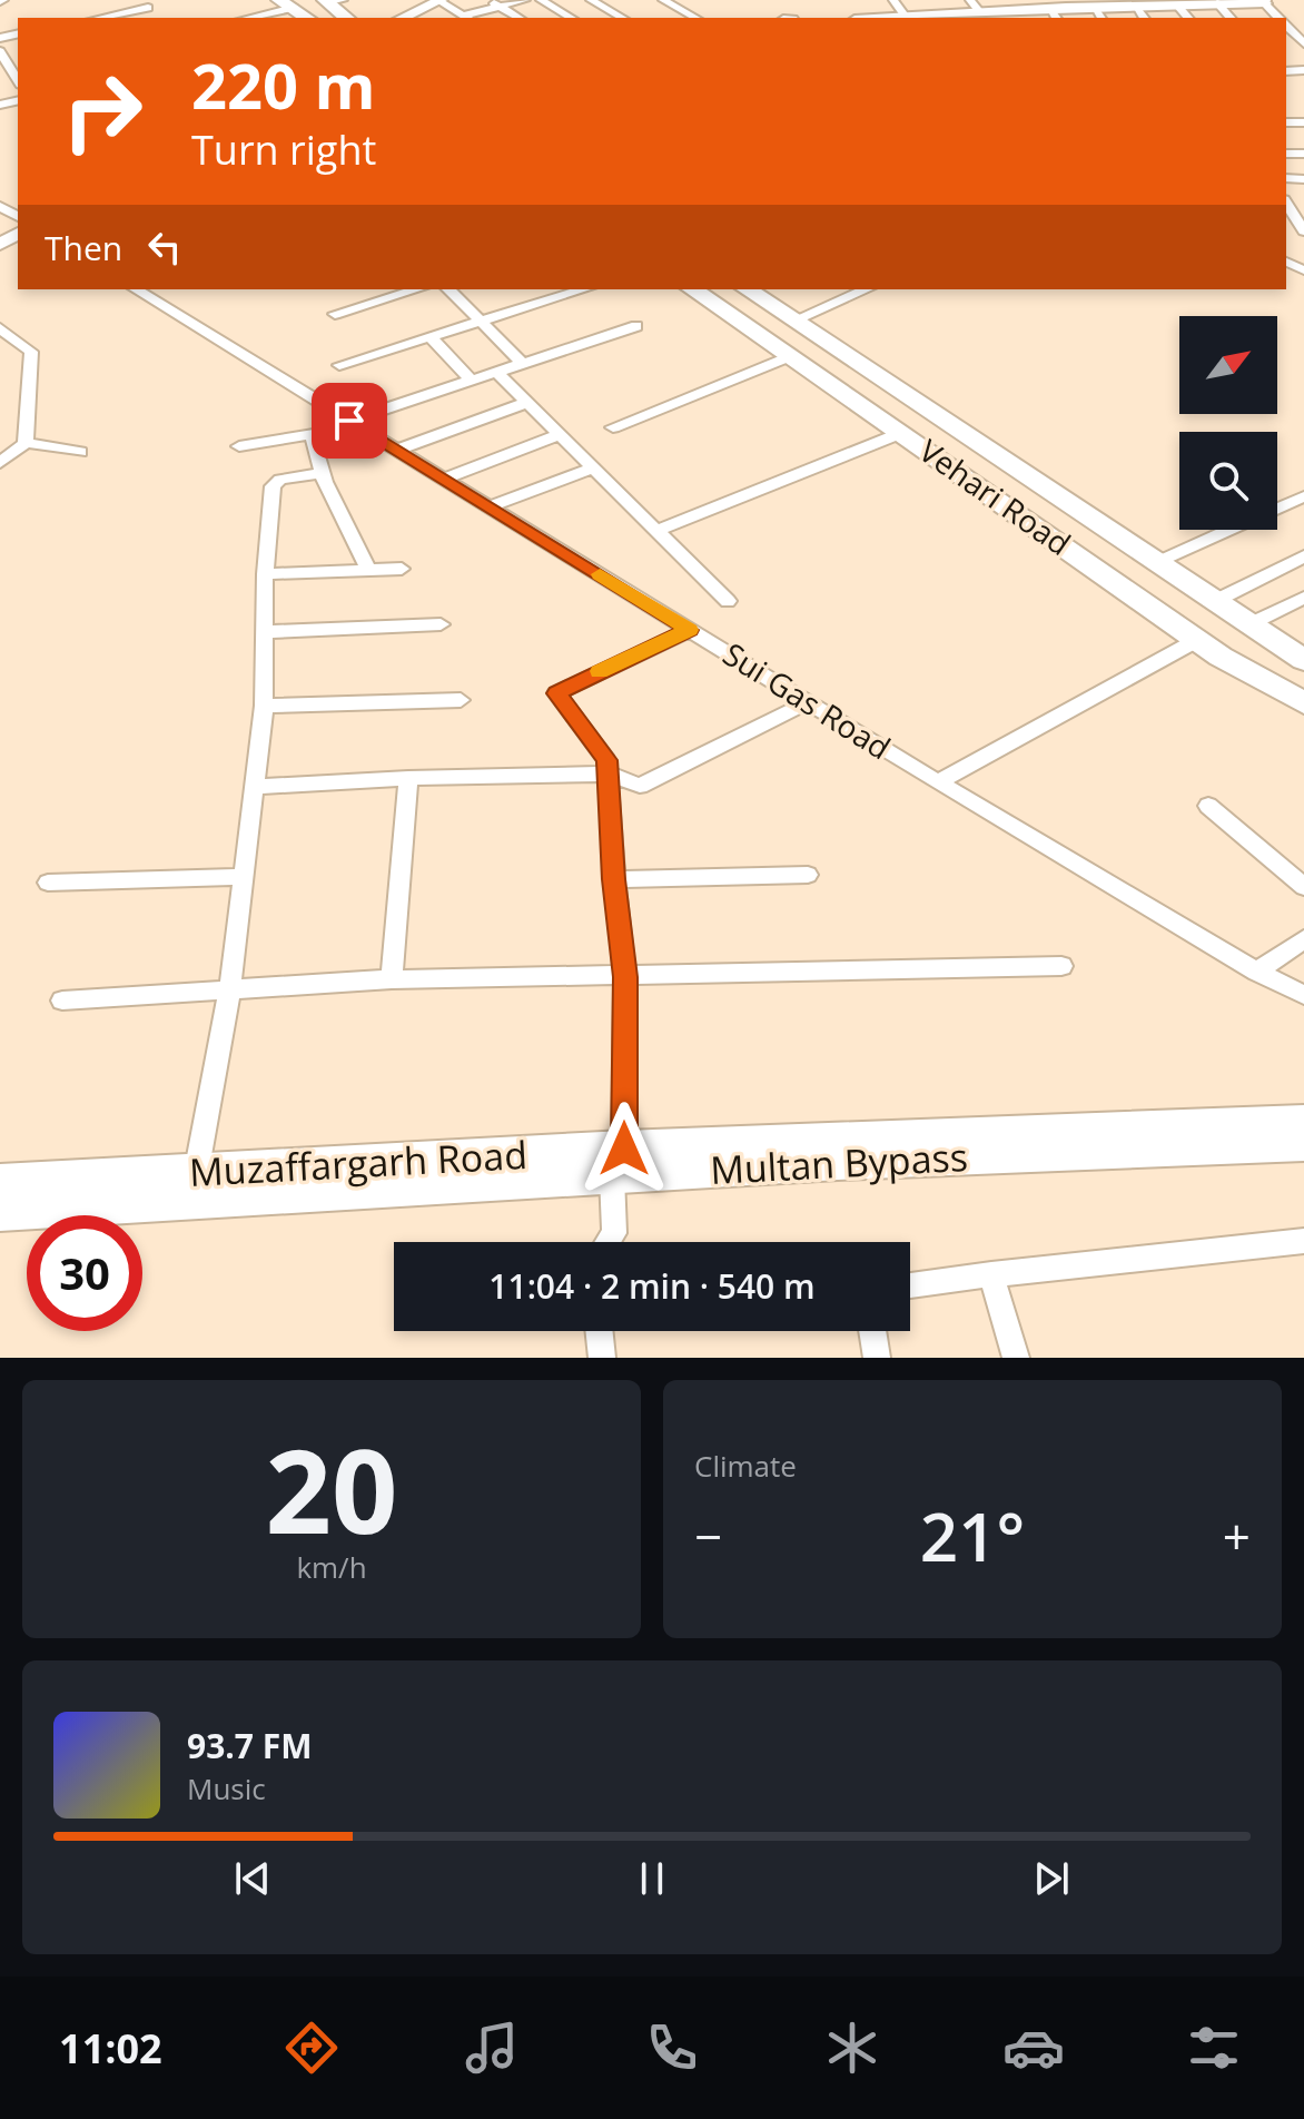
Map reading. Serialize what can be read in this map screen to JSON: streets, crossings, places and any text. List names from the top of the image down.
{
  "streets": {
    "main road": ["Vehari Road", "Muzaffargarh Road", "Multan Bypass"],
    "street": ["Sui Gas Road"]
  },
  "crossings": [
    ["Muzaffargarh Road", "Multan Bypass"]
  ],
  "north": "top right",
  "page": {
    "turn": ["220 m", "Turn right"],
    "then": "Then",
    "limit": "30",
    "trip": "11:04 · 2 min · 540 m",
    "tile": [
      ["20", "km/h"],
      "Climate"
    ],
    "heat": ["−", "21°", "+"],
    "song": ["93.7 FM", "Music"],
    "tabs": "11:02"
  }
}
